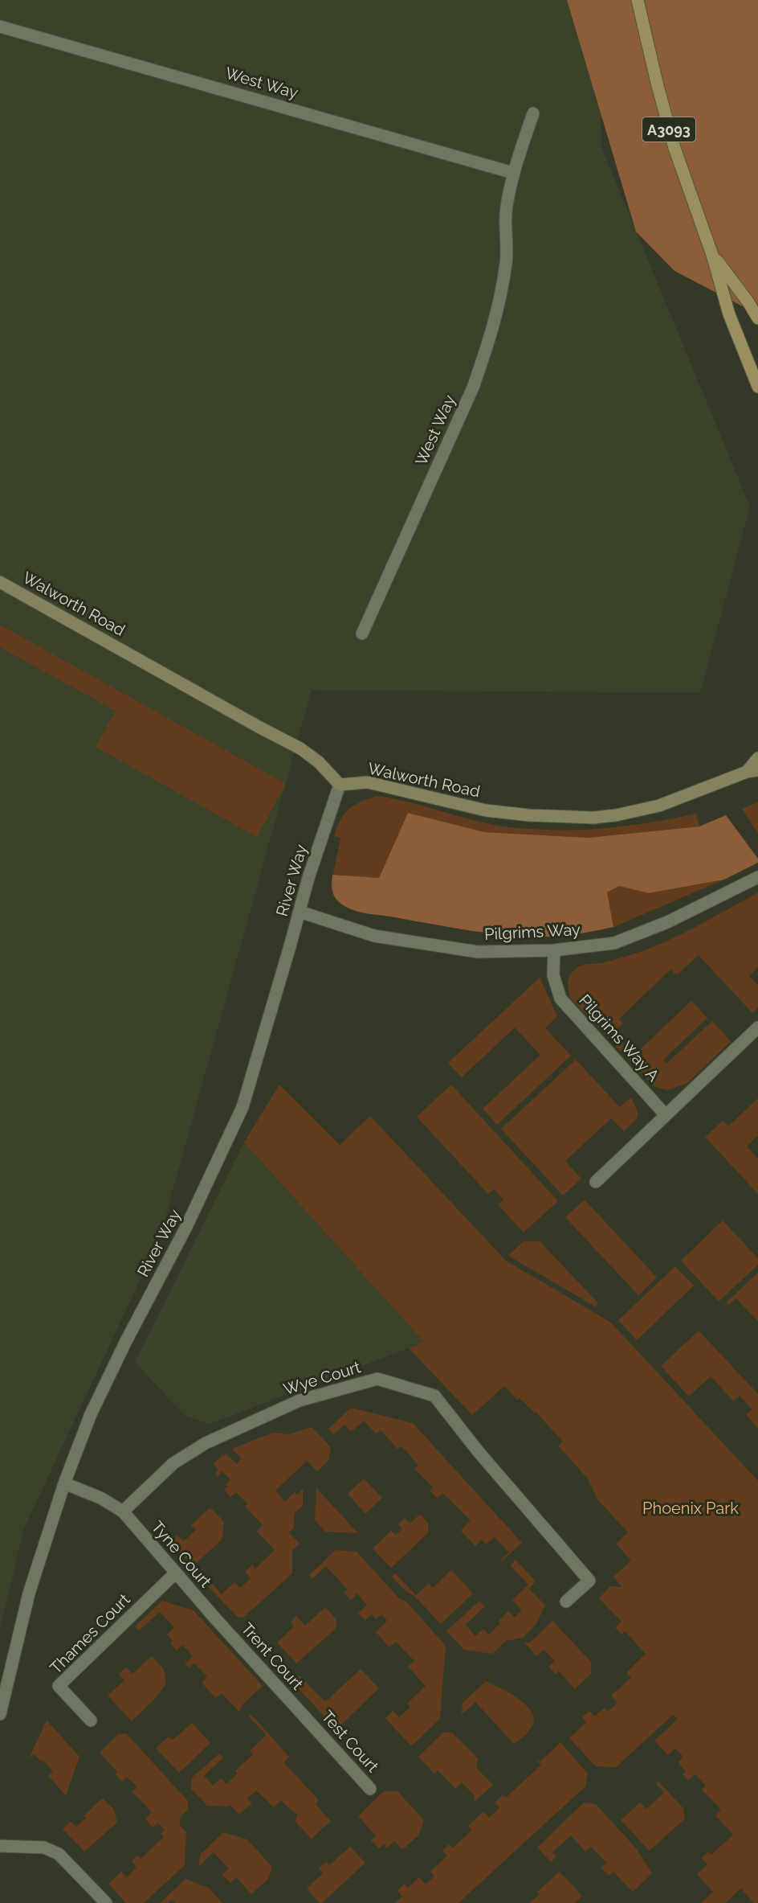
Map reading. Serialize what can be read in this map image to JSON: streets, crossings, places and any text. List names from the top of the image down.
{
  "streets": {
    "main road": ["A3093"],
    "street": [
      "West Way",
      "Walworth Road",
      "River Way",
      "Pilgrims Way",
      "Pilgrims Way A",
      "Wye Court",
      "Tyne Court",
      "Thames Court",
      "Trent Court",
      "Test Court"
    ]
  },
  "crossings": [
    ["Walworth Road", "River Way"],
    ["River Way", "Pilgrims Way"],
    ["River Way", "Tyne Court"],
    ["Pilgrims Way", "Pilgrims Way A"],
    ["Wye Court", "Tyne Court"],
    ["Tyne Court", "Thames Court"],
    ["Tyne Court", "Trent Court"],
    ["Trent Court", "Test Court"]
  ],
  "parks": ["Phoenix Park"]
}
